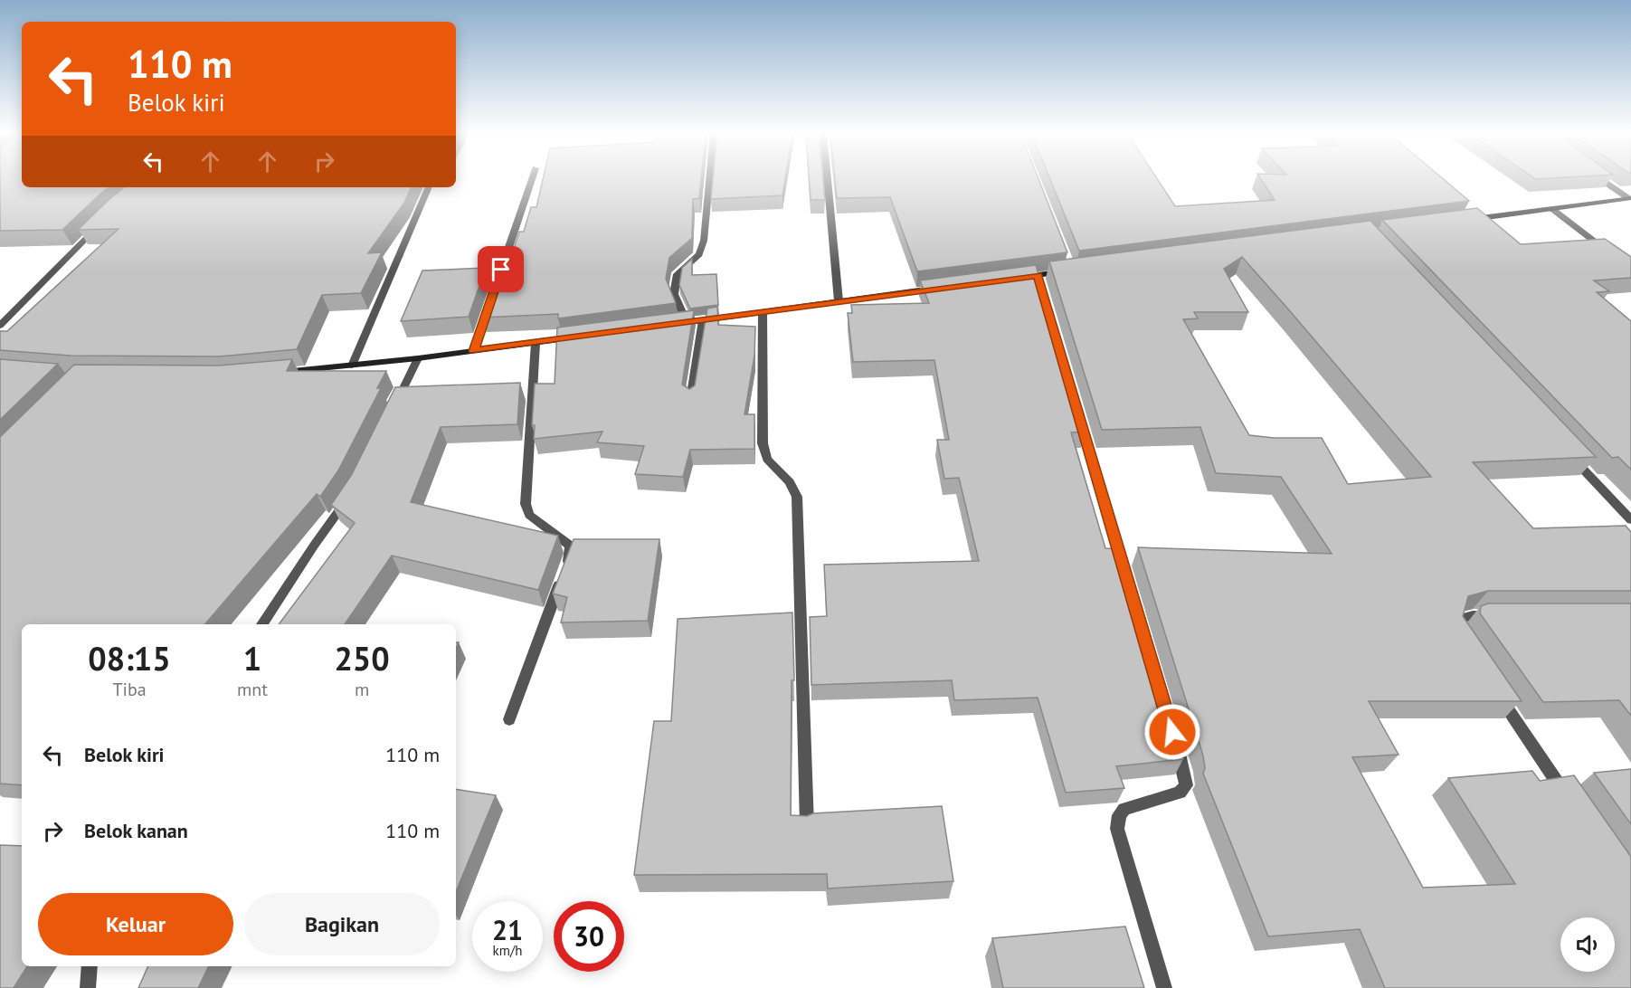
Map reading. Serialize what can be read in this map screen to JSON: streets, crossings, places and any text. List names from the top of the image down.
{
  "page": {
    "turn": ["110 m", "Belok kiri"],
    "eta": [
      "08:15",
      "Tiba",
      "1",
      "mnt",
      "250",
      "m"
    ],
    "list": [
      {
        "name": "Belok kiri",
        "value": "110 m"
      },
      {
        "name": "Belok kanan",
        "value": "110 m"
      }
    ],
    "buttons": ["Keluar", "Bagikan"],
    "speed": "21 km/h",
    "limit": "30"
  }
}
